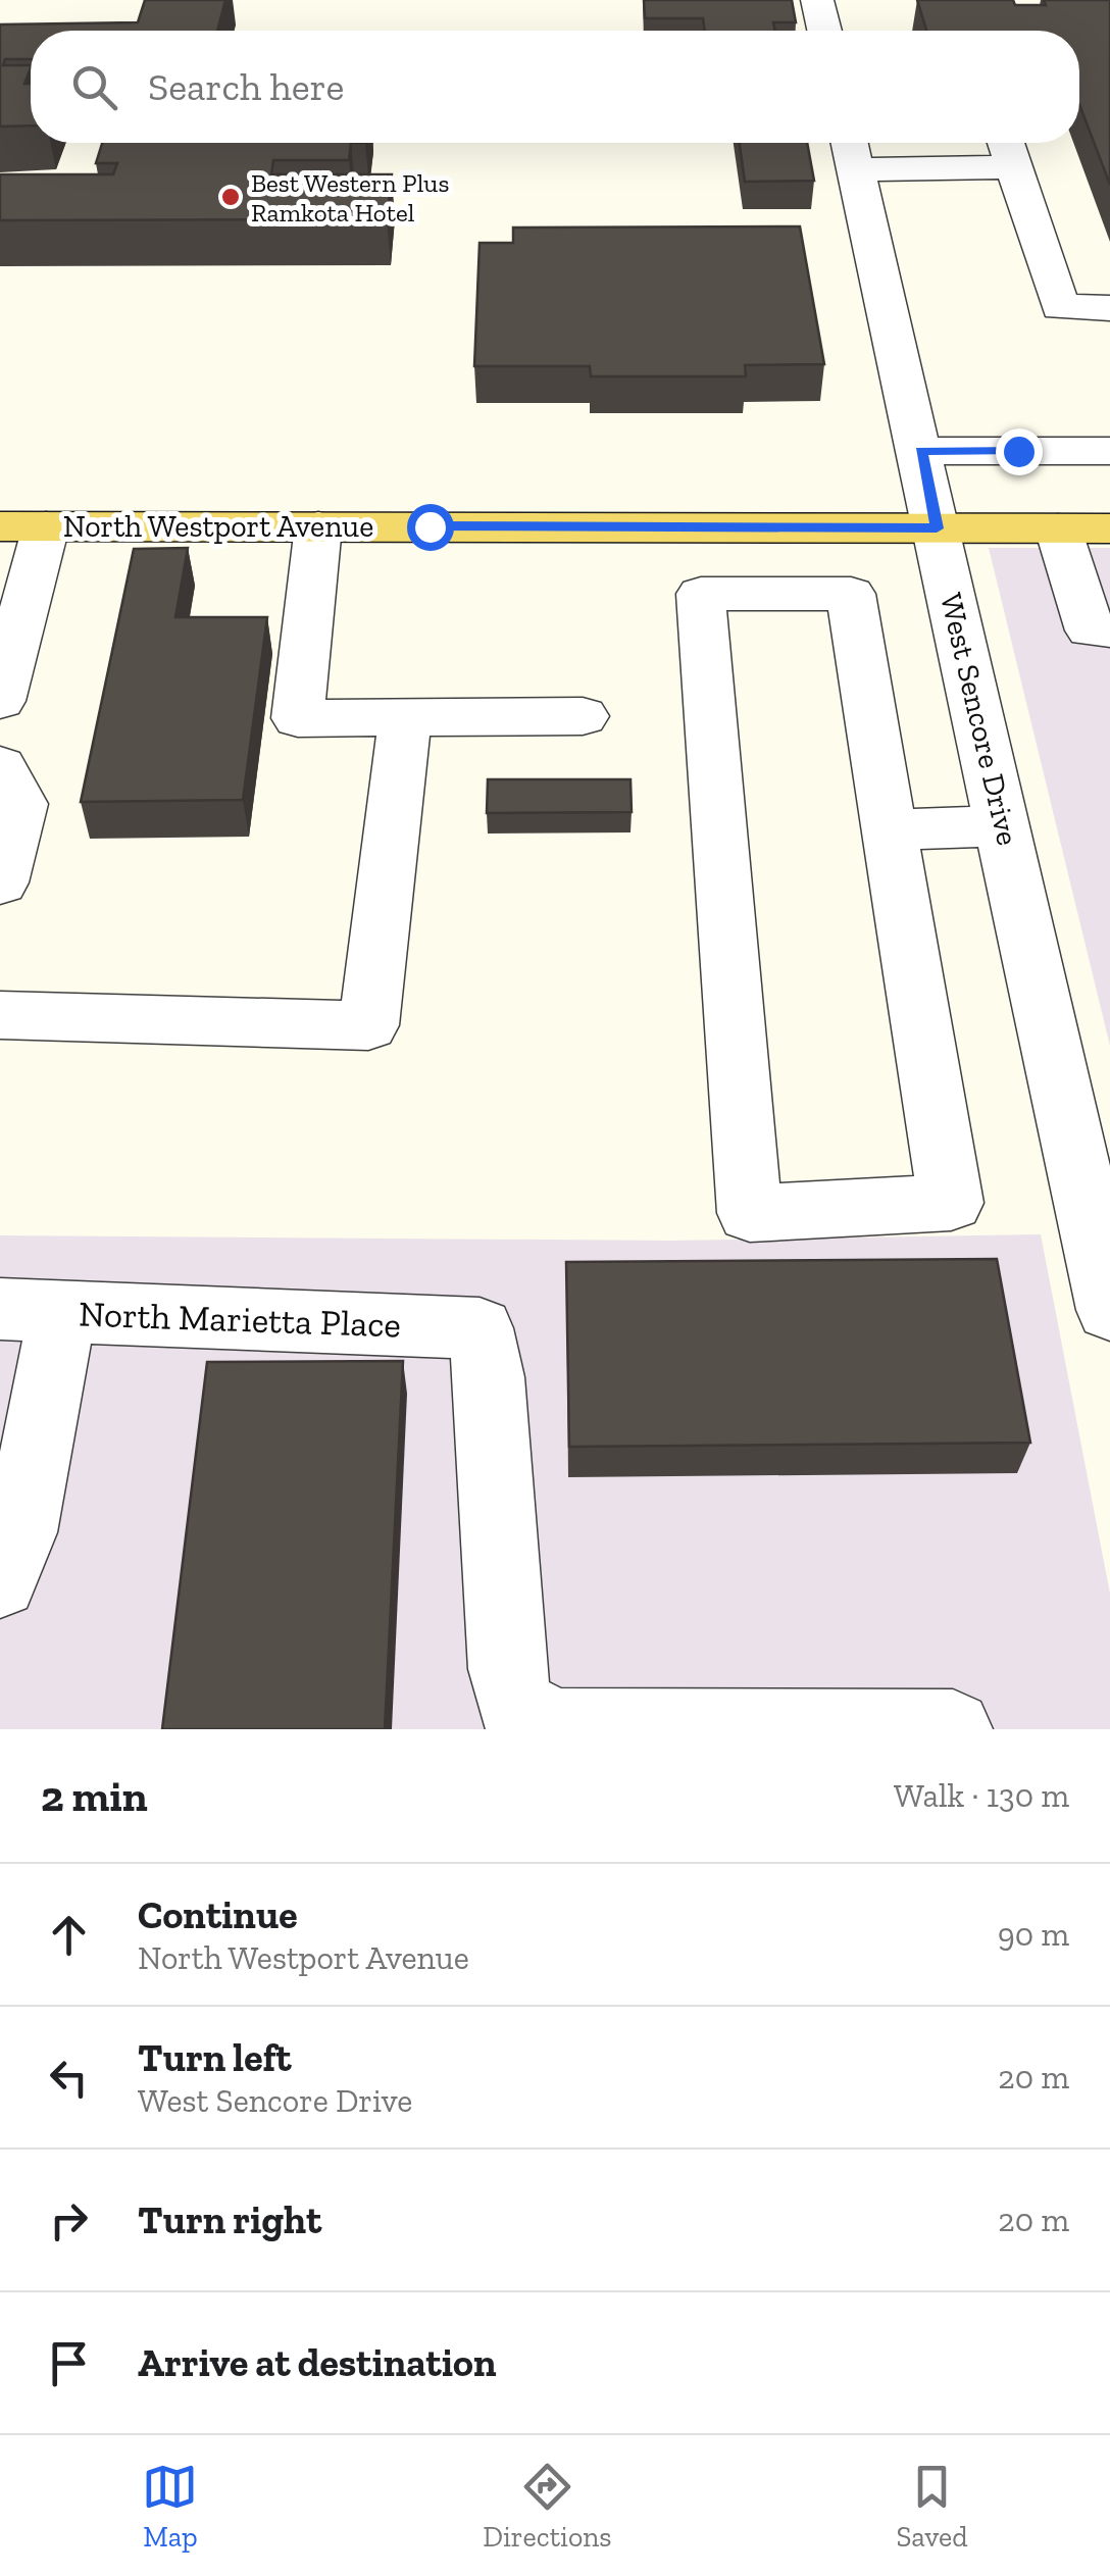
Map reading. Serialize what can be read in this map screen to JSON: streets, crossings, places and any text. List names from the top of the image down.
{
  "streets": {
    "main road": ["North Westport Avenue"],
    "street": ["West Sencore Drive", "North Marietta Place"]
  },
  "crossings": [
    ["North Westport Avenue", "West Sencore Drive"]
  ],
  "places": ["Best Western Plus Ramkota Hotel"],
  "page": {
    "search": "Search here",
    "heading": ["2 min", "Walk · 130 m"],
    "list": [
      ["Continue", "North Westport Avenue", "90 m"],
      ["Turn left", "West Sencore Drive", "20 m"],
      ["Turn right", "20 m"],
      "Arrive at destination"
    ],
    "nav": ["Map", "Directions", "Saved"]
  }
}
